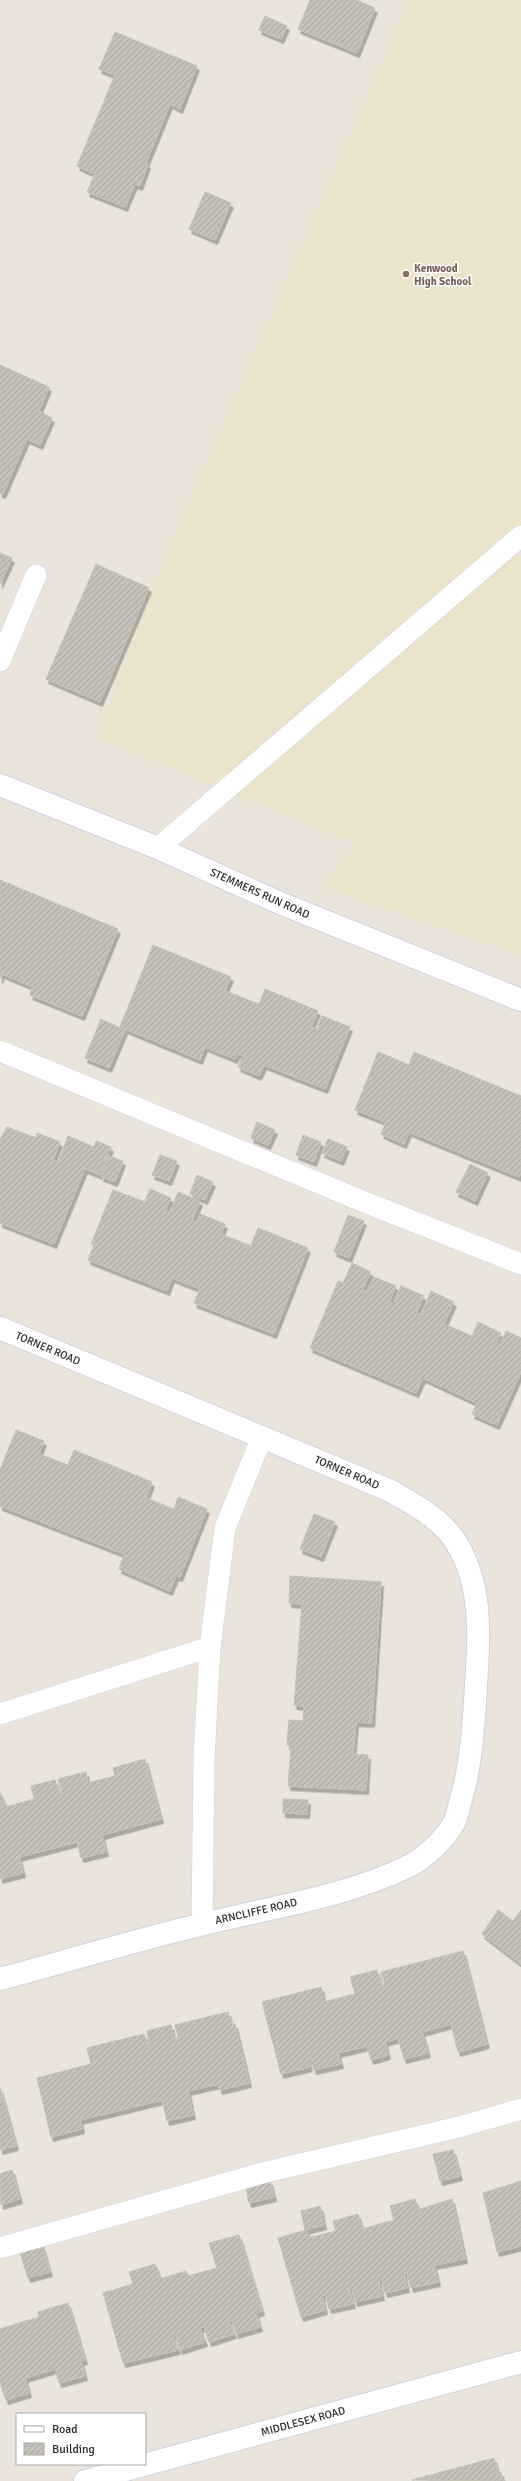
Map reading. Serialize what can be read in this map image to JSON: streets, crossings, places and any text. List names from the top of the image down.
{
  "streets": {
    "street": [
      "STEMMERS RUN ROAD",
      "TORNER ROAD",
      "ARNCLIFFE ROAD",
      "MIDDLESEX ROAD"
    ]
  },
  "crossings": [
    ["TORNER ROAD", "ARNCLIFFE ROAD"]
  ],
  "places": ["Kenwood High School"],
  "legend": ["Road", "Building"]
}
